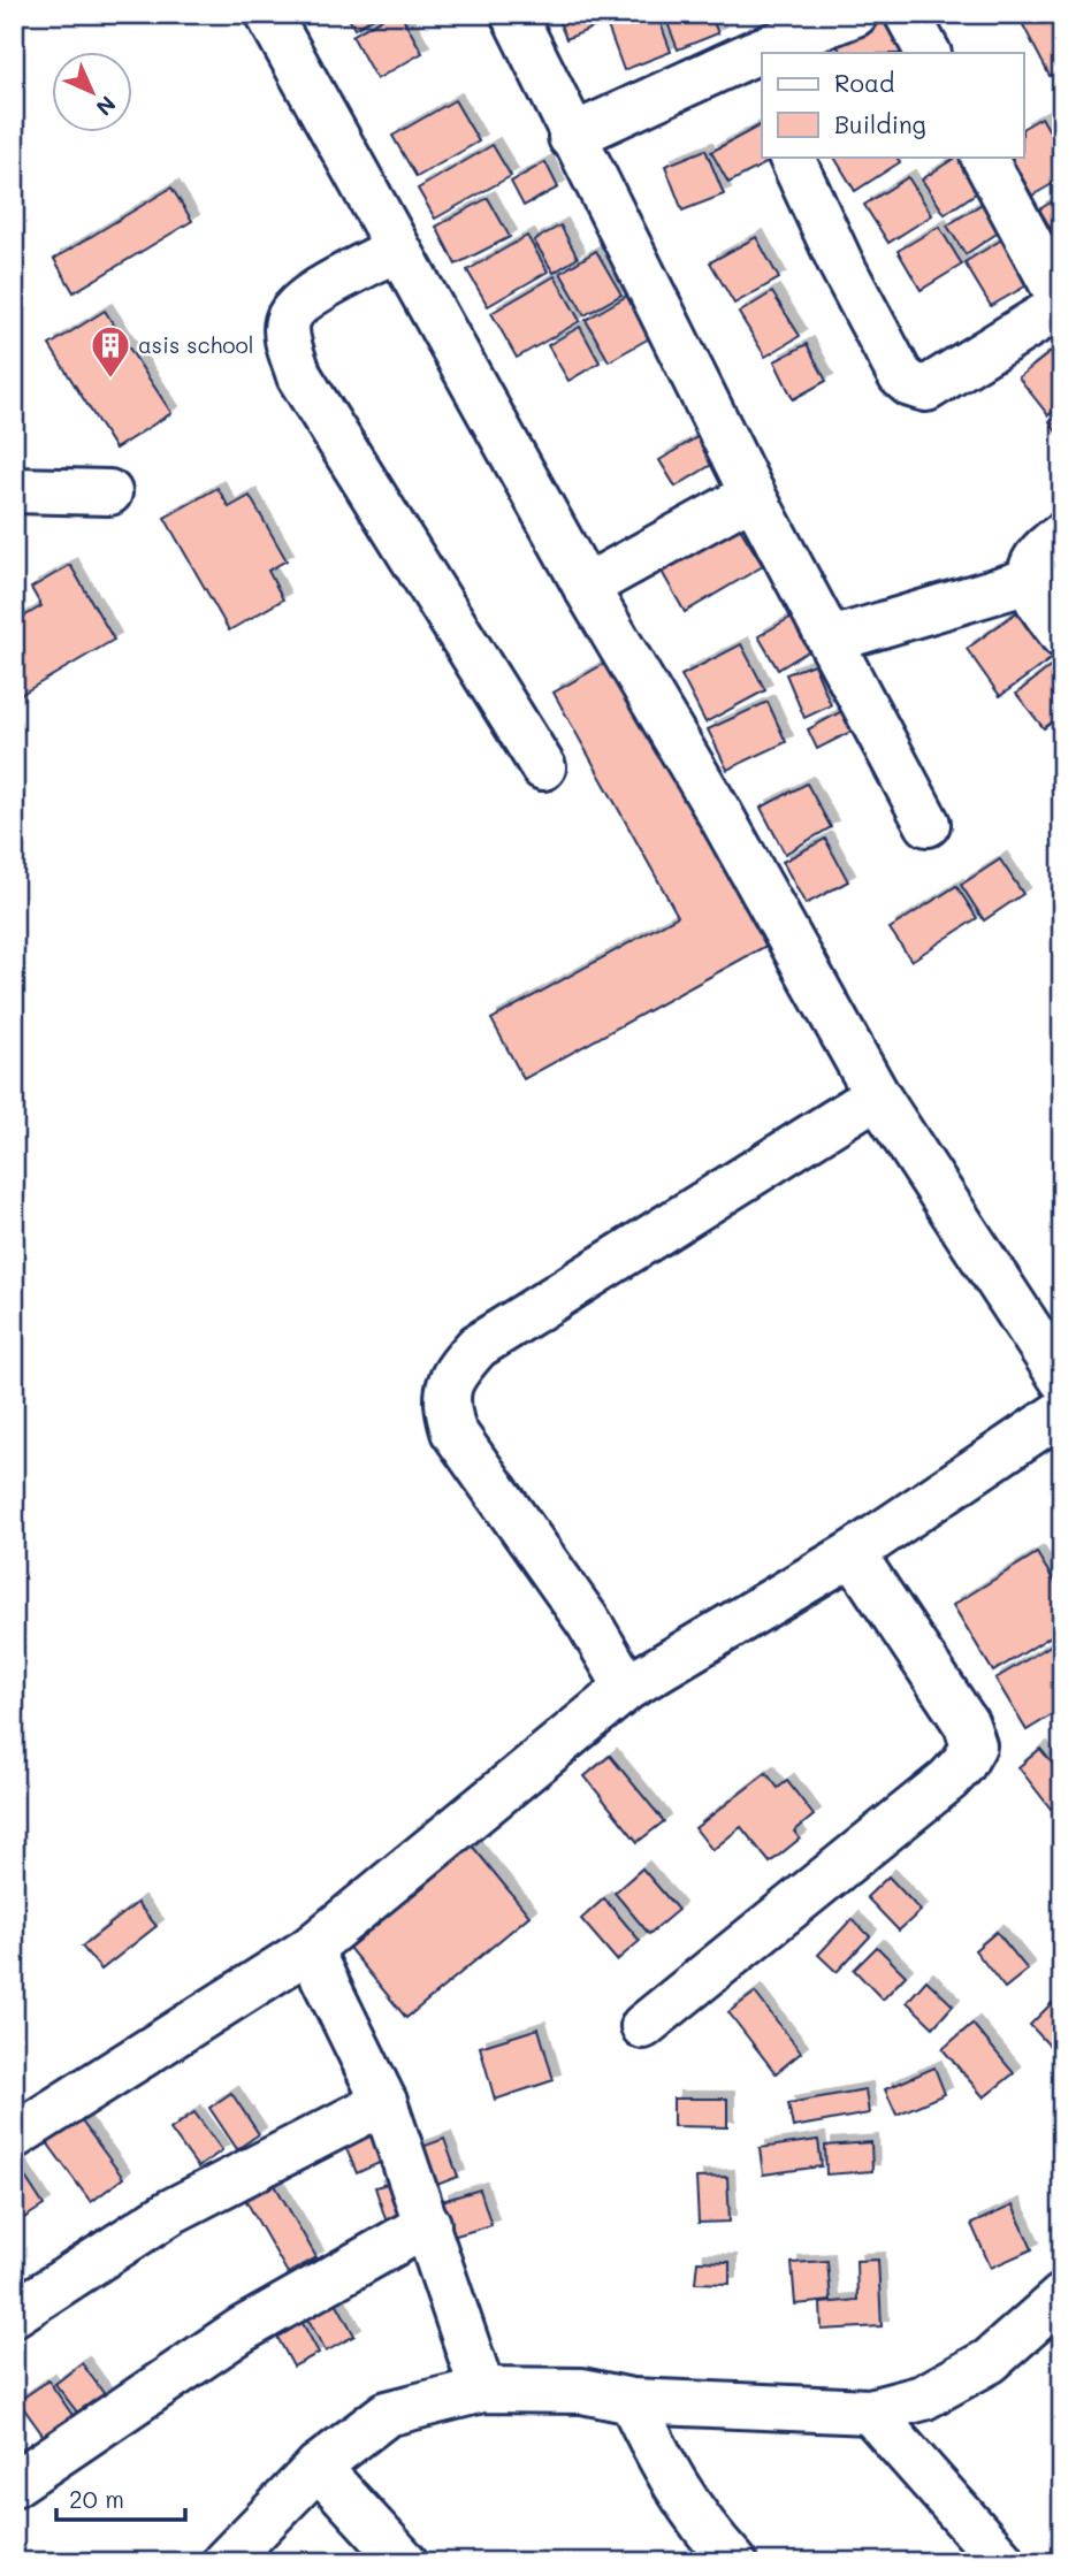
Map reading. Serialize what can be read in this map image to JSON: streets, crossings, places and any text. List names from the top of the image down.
{
  "places": {
    "building": ["asis school"]
  },
  "legend": ["Road", "Building"],
  "scale_bar": "20 m",
  "north": "bottom right"
}
